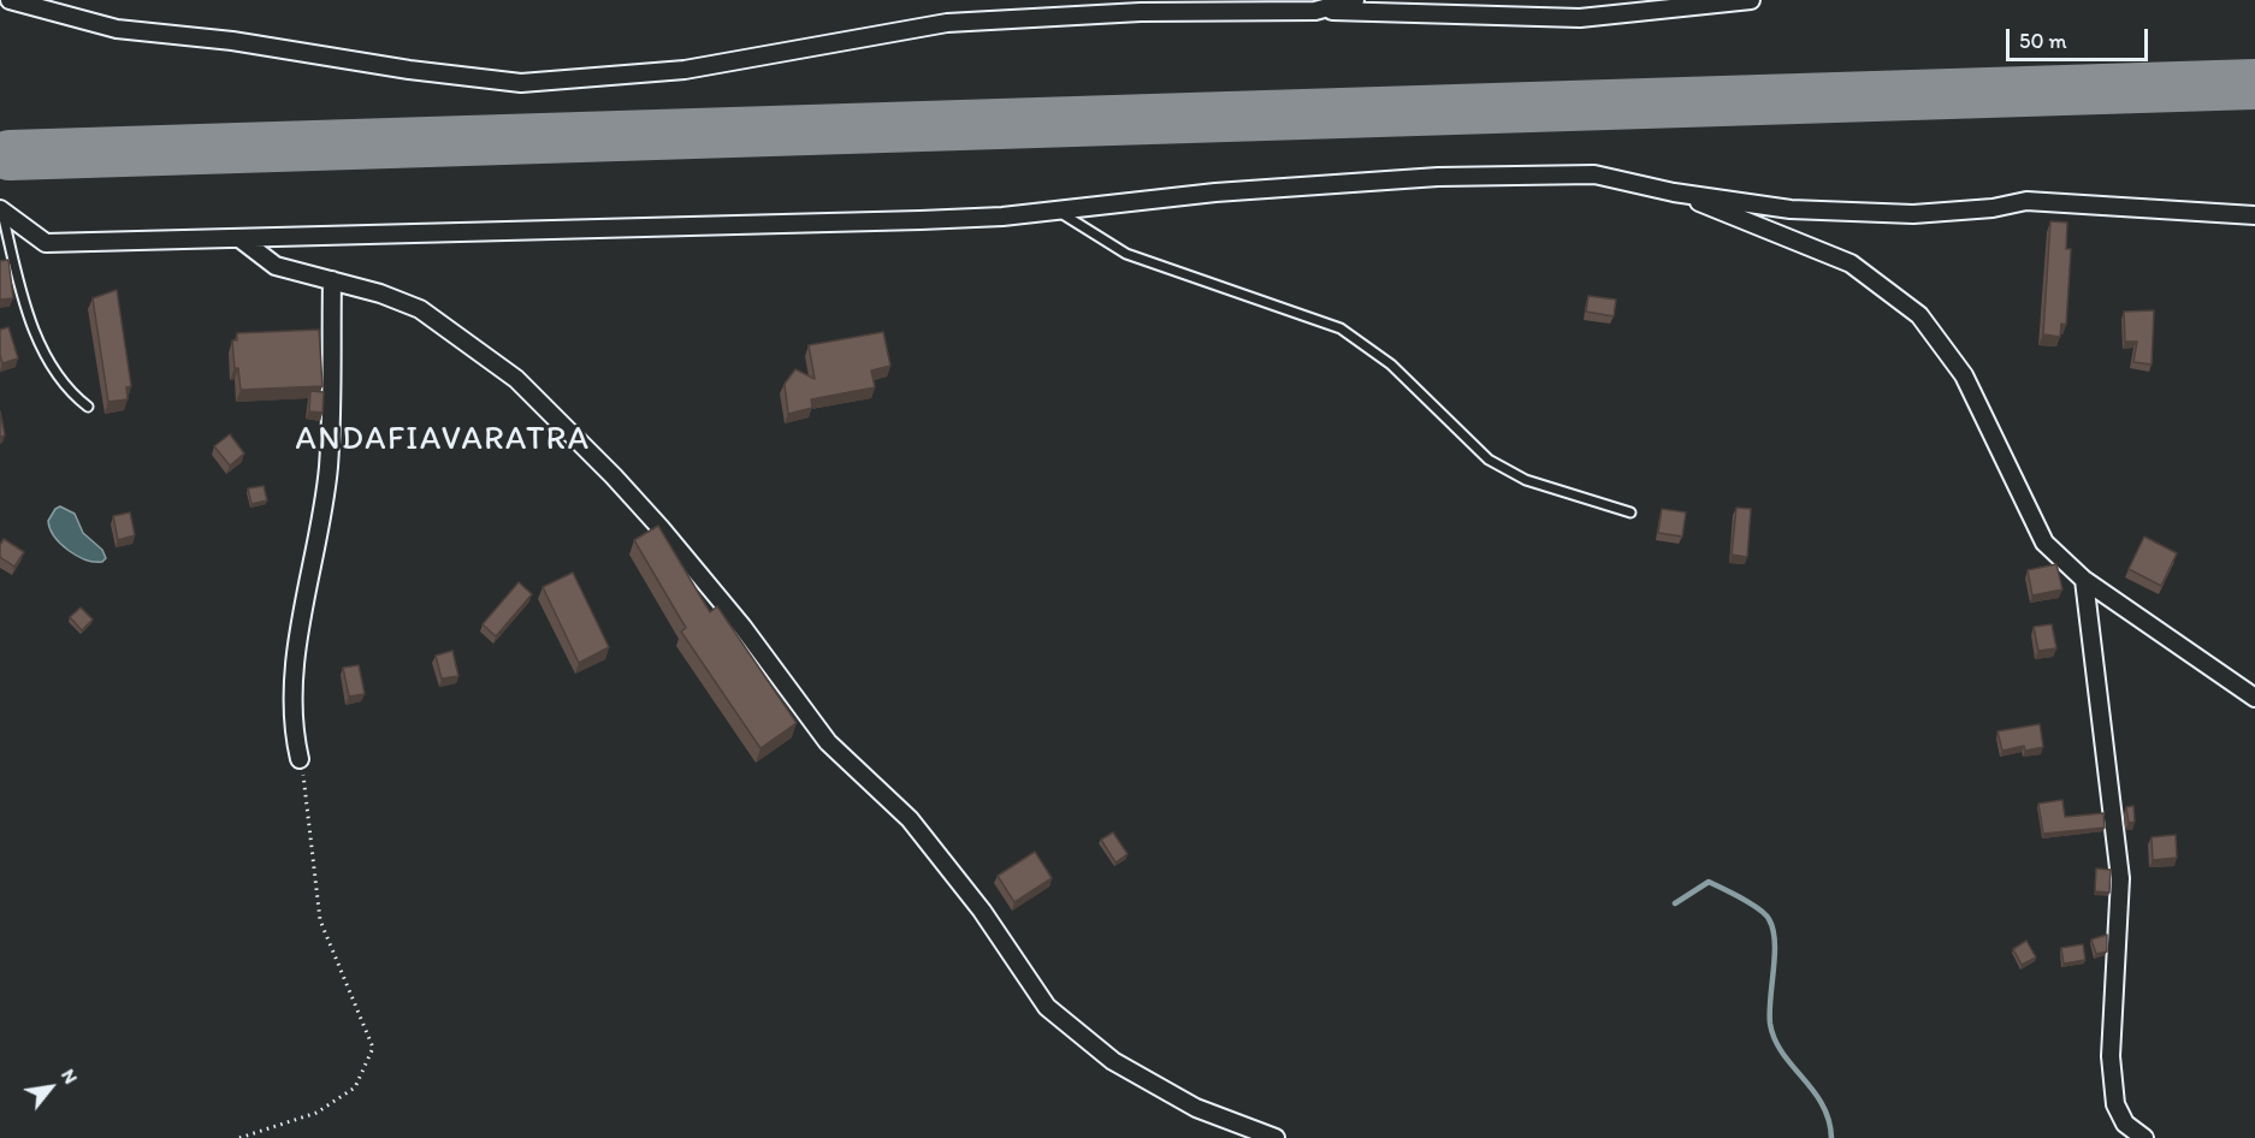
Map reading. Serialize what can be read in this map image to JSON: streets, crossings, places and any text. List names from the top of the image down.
{
  "districts": ["ANDAFIAVARATRA"],
  "scale_bar": "50 m",
  "north": "top right"
}
